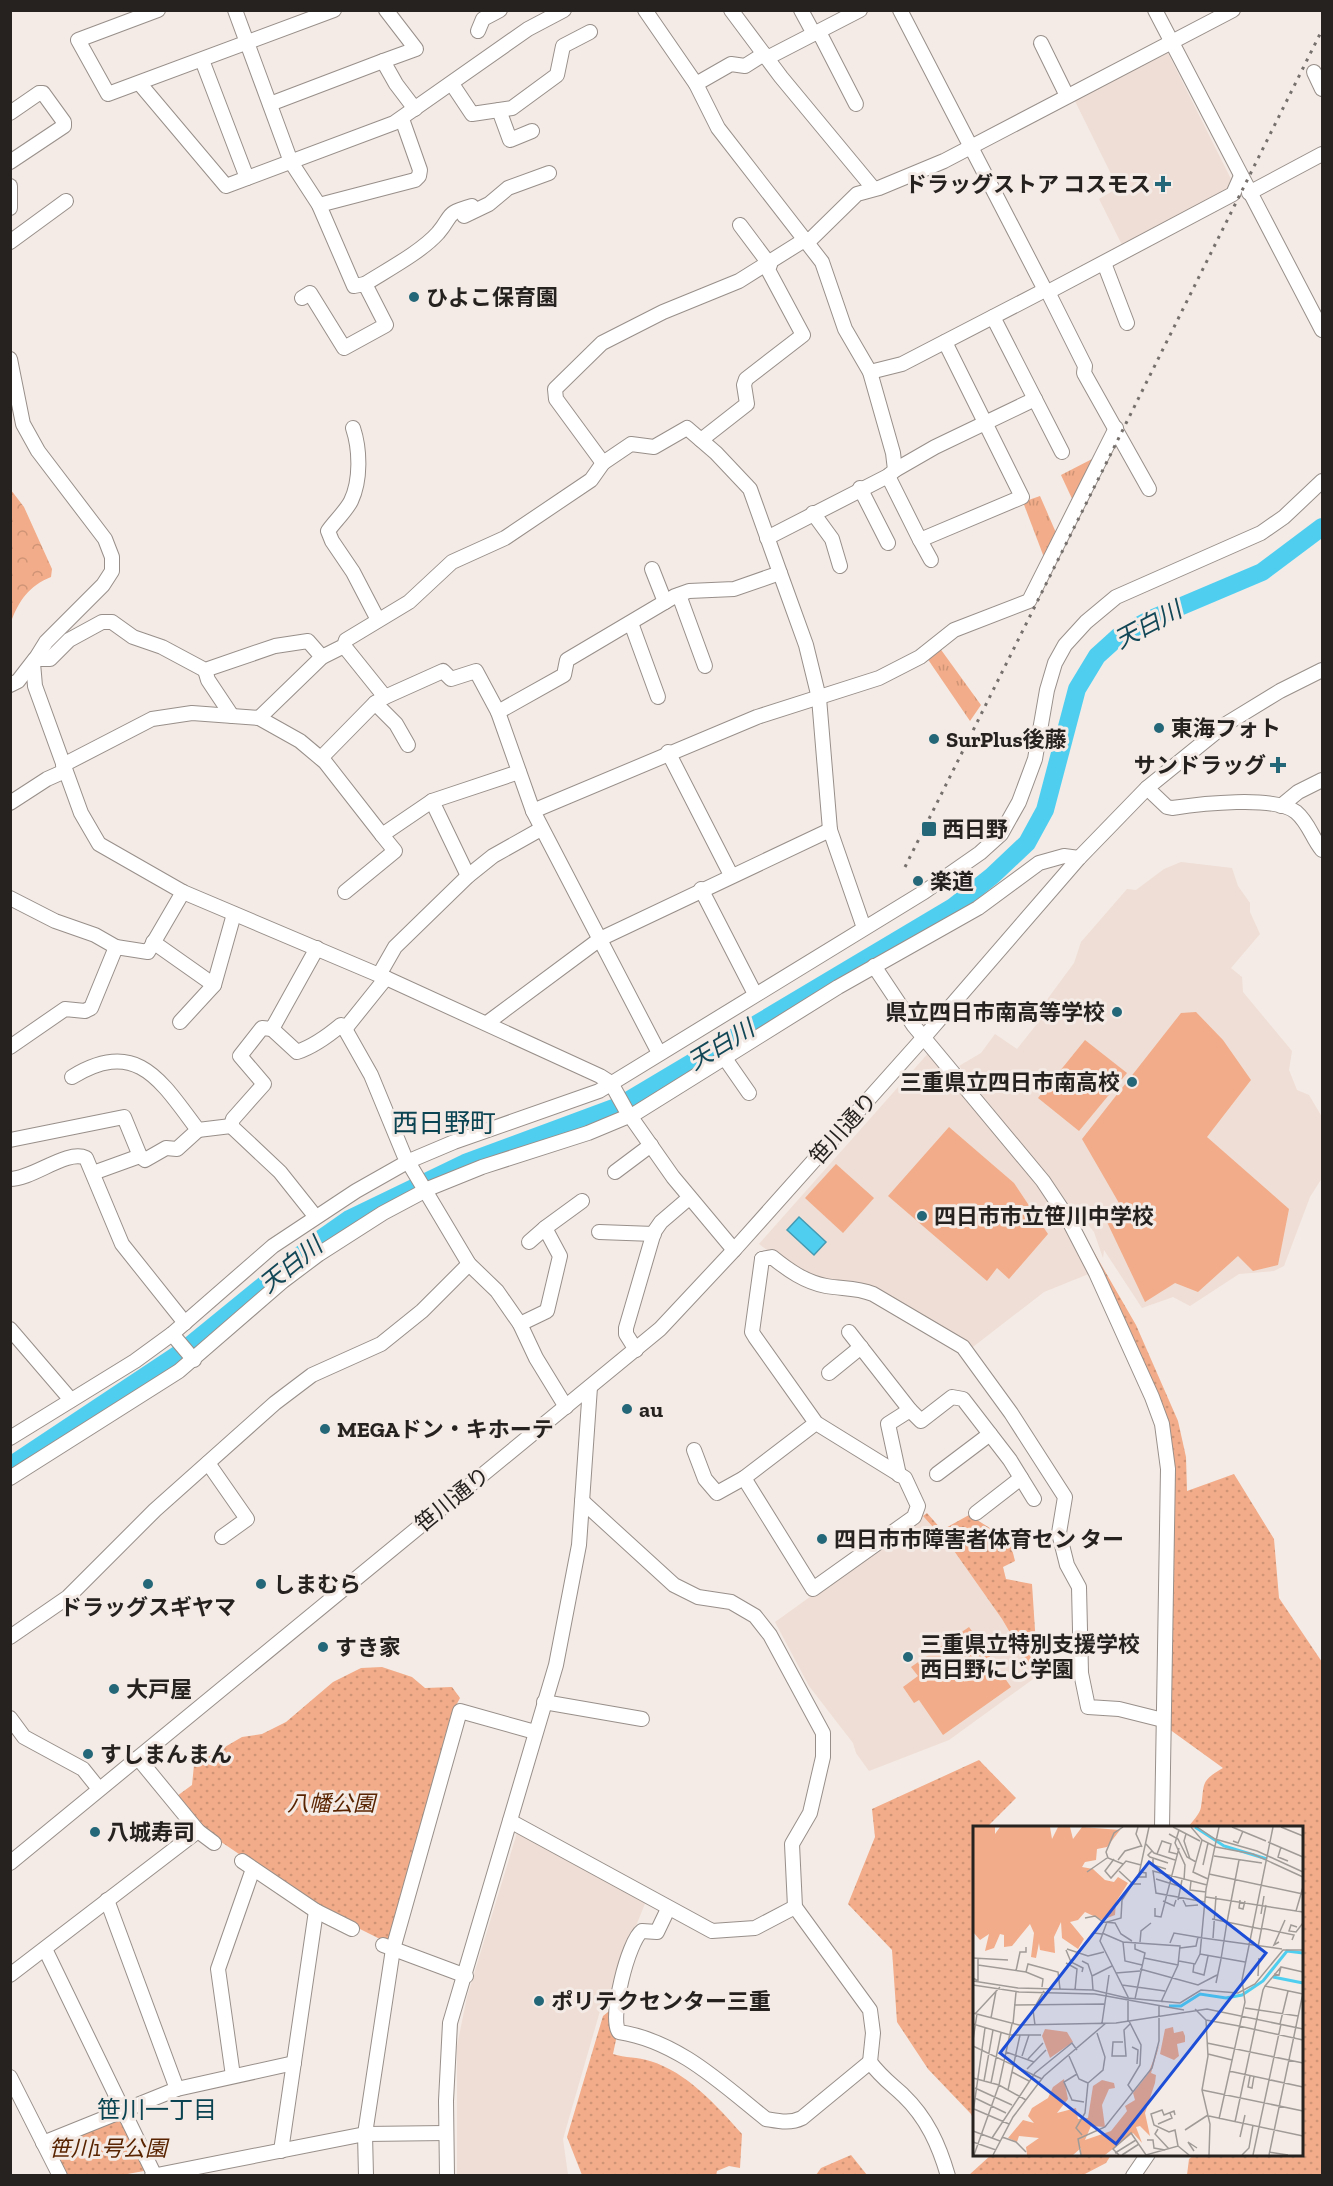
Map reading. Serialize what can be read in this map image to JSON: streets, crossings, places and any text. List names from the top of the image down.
{
  "streets": {
    "street": ["笹川通り"]
  },
  "districts": ["西日野町", "笹川一丁目"],
  "water": ["天白川"],
  "parks": ["八幡公園", "笹川1号公園"],
  "places": {
    "health": ["ドラッグストア コスモス", "サンドラッグ"],
    "other": [
      "ひよこ保育園",
      "東海フォト",
      "SurPlus後藤",
      "楽道",
      "県立四日市南高等学校",
      "三重県立四日市南高校",
      "四日市市立笹川中学校",
      "au",
      "MEGAドン・キホーテ",
      "四日市市障害者体育セン ター",
      "ドラッグスギヤマ",
      "しまむら",
      "すき家",
      "三重県立特別支援学校 西日野にじ学園",
      "大戸屋",
      "すしまんまん",
      "八城寿司",
      "ポリテクセンター三重"
    ],
    "transit": ["西日野"]
  }
}
